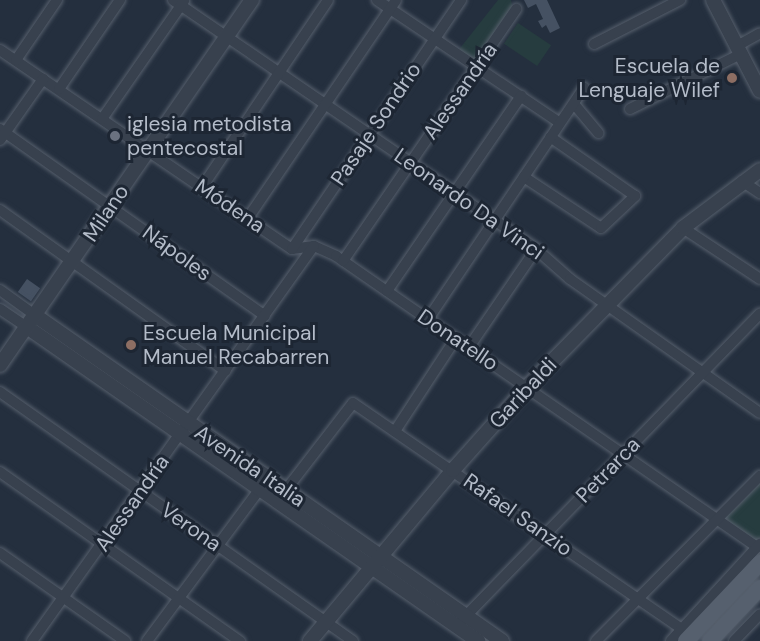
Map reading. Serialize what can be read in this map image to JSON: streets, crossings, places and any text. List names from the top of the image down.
{
  "streets": {
    "street": [
      "Alessandría",
      "Pasaje Sondrio",
      "Leonardo Da Vinci",
      "Módena",
      "Milano",
      "Nápoles",
      "Donatello",
      "Garibaldi",
      "Avenida Italia",
      "Petrarca",
      "Rafael Sanzio",
      "Verona"
    ]
  },
  "crossings": [
    ["Alessandría", "Leonardo Da Vinci"],
    ["Alessandría", "Nápoles"],
    ["Alessandría", "Donatello"],
    ["Alessandría", "Avenida Italia"],
    ["Alessandría", "Verona"],
    ["Pasaje Sondrio", "Leonardo Da Vinci"],
    ["Pasaje Sondrio", "Módena"],
    ["Leonardo Da Vinci", "Milano"],
    ["Leonardo Da Vinci", "Garibaldi"],
    ["Leonardo Da Vinci", "Petrarca"],
    ["Módena", "Milano"],
    ["Milano", "Nápoles"],
    ["Milano", "Avenida Italia"],
    ["Donatello", "Garibaldi"],
    ["Donatello", "Petrarca"],
    ["Garibaldi", "Avenida Italia"],
    ["Garibaldi", "Rafael Sanzio"],
    ["Garibaldi", "Verona"],
    ["Avenida Italia", "Petrarca"],
    ["Avenida Italia", "Rafael Sanzio"],
    ["Petrarca", "Rafael Sanzio"]
  ],
  "places": ["Escuela de Lenguaje Wilef", "iglesia metodista pentecostal", "Escuela Municipal Manuel Recabarren"]
}
